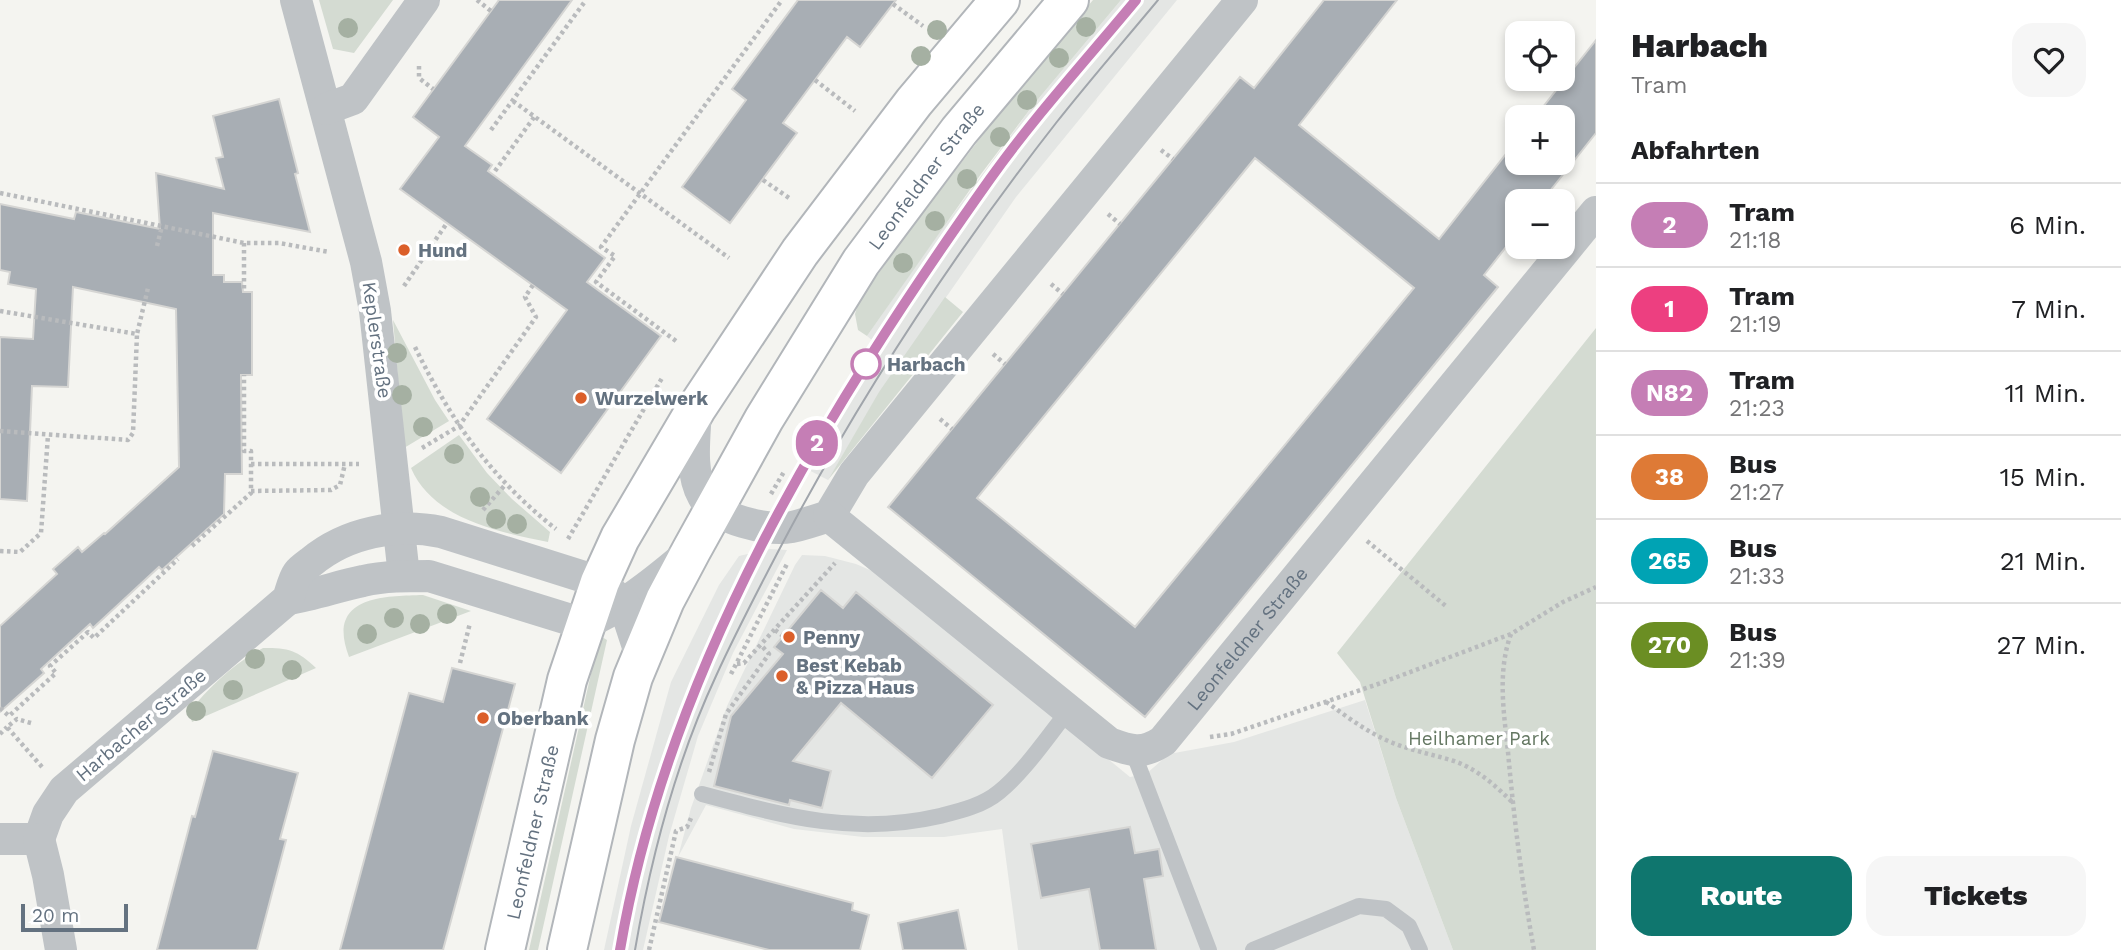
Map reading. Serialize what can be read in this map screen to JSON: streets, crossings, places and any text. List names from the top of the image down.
{
  "streets": {
    "main road": ["Leonfeldner Straße"],
    "street": ["Keplerstraße", "Harbacher Straße"]
  },
  "crossings": [
    ["Leonfeldner Straße", "Harbacher Straße"],
    ["Keplerstraße", "Harbacher Straße"]
  ],
  "parks": ["Heilhamer Park"],
  "places": [
    "Hund",
    "Harbach",
    "Wurzelwerk",
    "Penny",
    "Best Kebab & Pizza Haus",
    "Oberbank"
  ],
  "lines": ["tram line 2"],
  "scale_bar": "20 m",
  "page": {
    "on_map": "2",
    "heading": [
      ["Harbach", "Tram"],
      "Abfahrten"
    ],
    "map_buttons": ["+", "−"],
    "list": [
      {
        "mark": "2",
        "name": "Tram",
        "note": "21:18",
        "value": "6 Min."
      },
      {
        "mark": "1",
        "name": "Tram",
        "note": "21:19",
        "value": "7 Min."
      },
      {
        "mark": "N82",
        "name": "Tram",
        "note": "21:23",
        "value": "11 Min."
      },
      {
        "mark": "38",
        "name": "Bus",
        "note": "21:27",
        "value": "15 Min."
      },
      {
        "mark": "265",
        "name": "Bus",
        "note": "21:33",
        "value": "21 Min."
      },
      {
        "mark": "270",
        "name": "Bus",
        "note": "21:39",
        "value": "27 Min."
      }
    ],
    "buttons": ["Route", "Tickets"],
    "scale": "20 m"
  }
}
